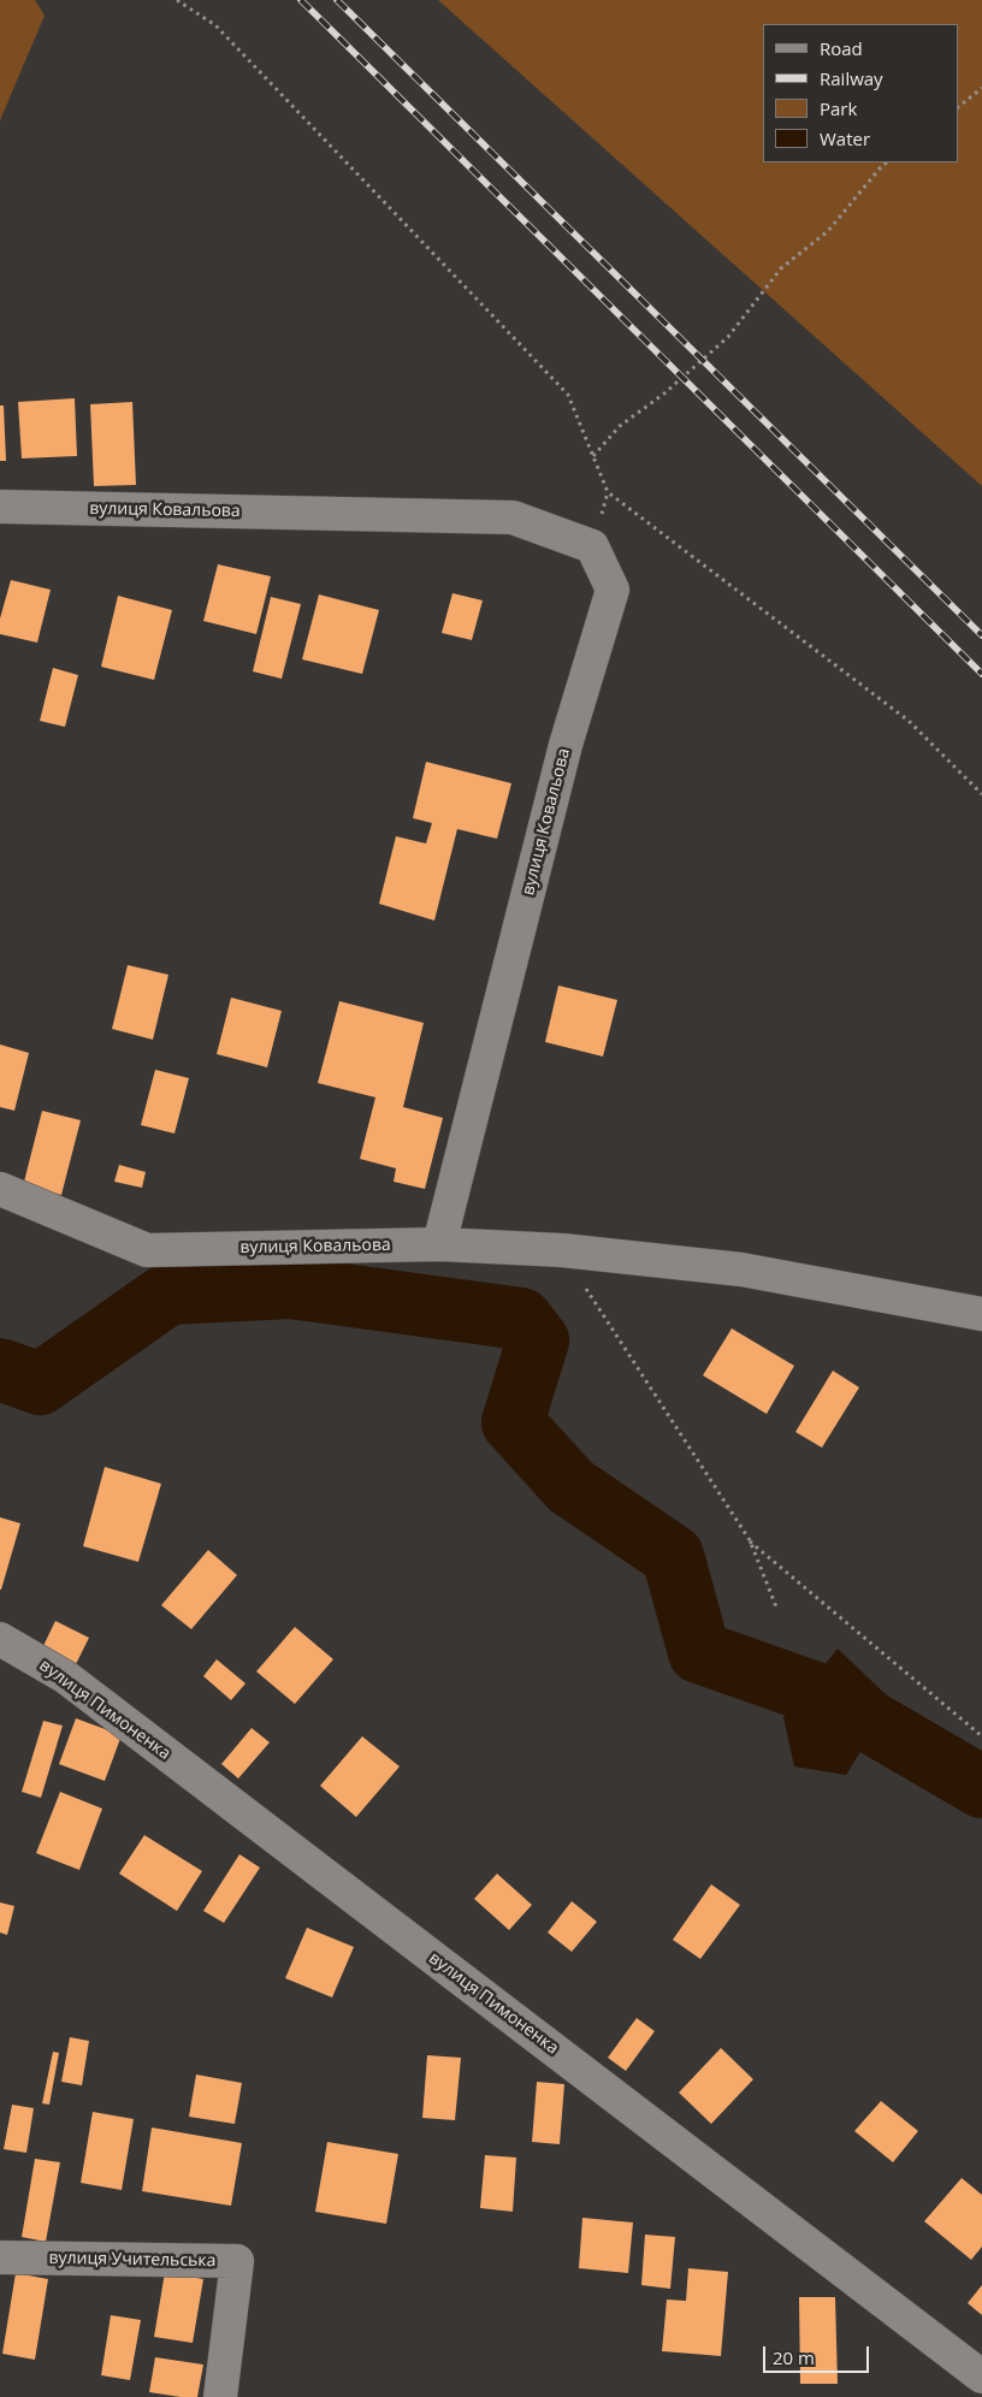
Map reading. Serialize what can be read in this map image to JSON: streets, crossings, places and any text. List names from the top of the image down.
{
  "streets": {
    "street": ["вулиця Ковальова", "вулиця Пимоненка", "вулиця Учительська"]
  },
  "legend": [
    "Road",
    "Railway",
    "Park",
    "Water"
  ],
  "scale_bar": "20 m"
}
